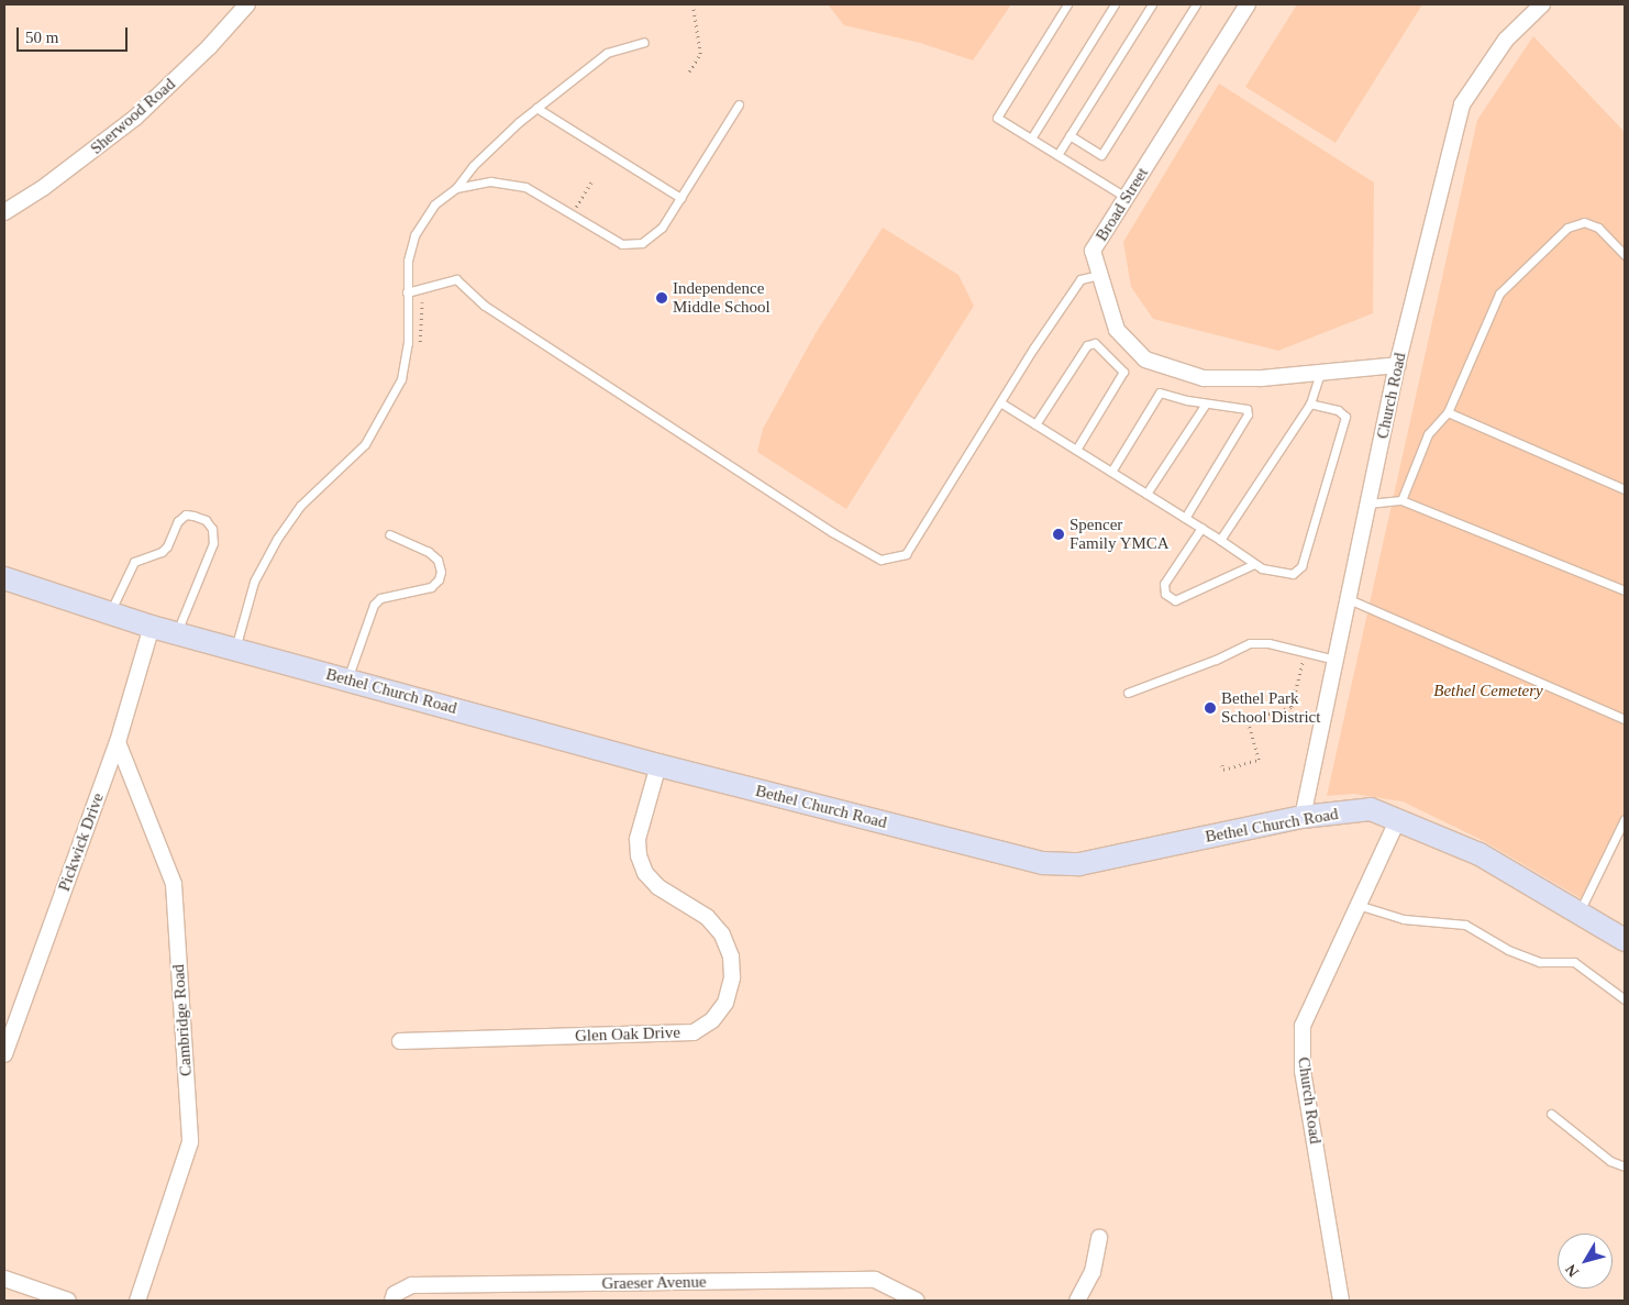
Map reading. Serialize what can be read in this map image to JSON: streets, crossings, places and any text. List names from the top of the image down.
{
  "streets": {
    "street": [
      "Sherwood Road",
      "Broad Street",
      "Church Road",
      "Bethel Church Road",
      "Pickwick Drive",
      "Cambridge Road",
      "Glen Oak Drive",
      "Graeser Avenue"
    ]
  },
  "crossings": [
    ["Broad Street", "Church Road"],
    ["Church Road", "Bethel Church Road"],
    ["Bethel Church Road", "Pickwick Drive"],
    ["Bethel Church Road", "Glen Oak Drive"],
    ["Pickwick Drive", "Cambridge Road"]
  ],
  "parks": ["Bethel Cemetery"],
  "places": ["Independence Middle School", "Spencer Family YMCA", "Bethel Park School District"],
  "scale_bar": "50 m",
  "north": "bottom left"
}
